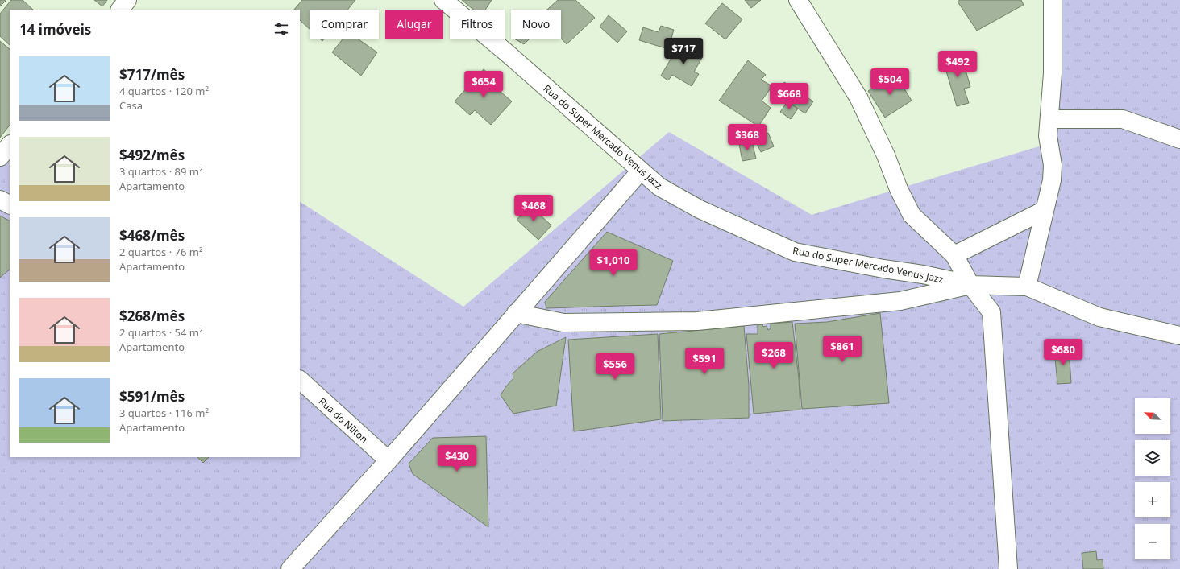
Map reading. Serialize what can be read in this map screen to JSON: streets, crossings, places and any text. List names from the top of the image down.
{
  "streets": {
    "street": ["Rua do Super Mercado Venus Jazz", "Rua do Nilton"]
  },
  "north": "top left",
  "page": {
    "chip": [
      "Comprar",
      "Alugar",
      "Filtros",
      "Novo"
    ],
    "heading": "14 imóveis",
    "price": [
      "$717",
      "$492",
      "$504",
      "$654",
      "$668",
      "$368",
      "$468",
      "$1,010",
      "$861",
      "$680",
      "$268",
      "$591",
      "$556",
      "$430"
    ],
    "list": [
      {
        "name": "$717/mês",
        "note": "4 quartos · 120 m² · Casa"
      },
      {
        "name": "$492/mês",
        "note": "3 quartos · 89 m² · Apartamento"
      },
      {
        "name": "$468/mês",
        "note": "2 quartos · 76 m² · Apartamento"
      },
      {
        "name": "$268/mês",
        "note": "2 quartos · 54 m² · Apartamento"
      },
      {
        "name": "$591/mês",
        "note": "3 quartos · 116 m² · Apartamento"
      }
    ],
    "map_buttons": ["+", "−"]
  }
}
